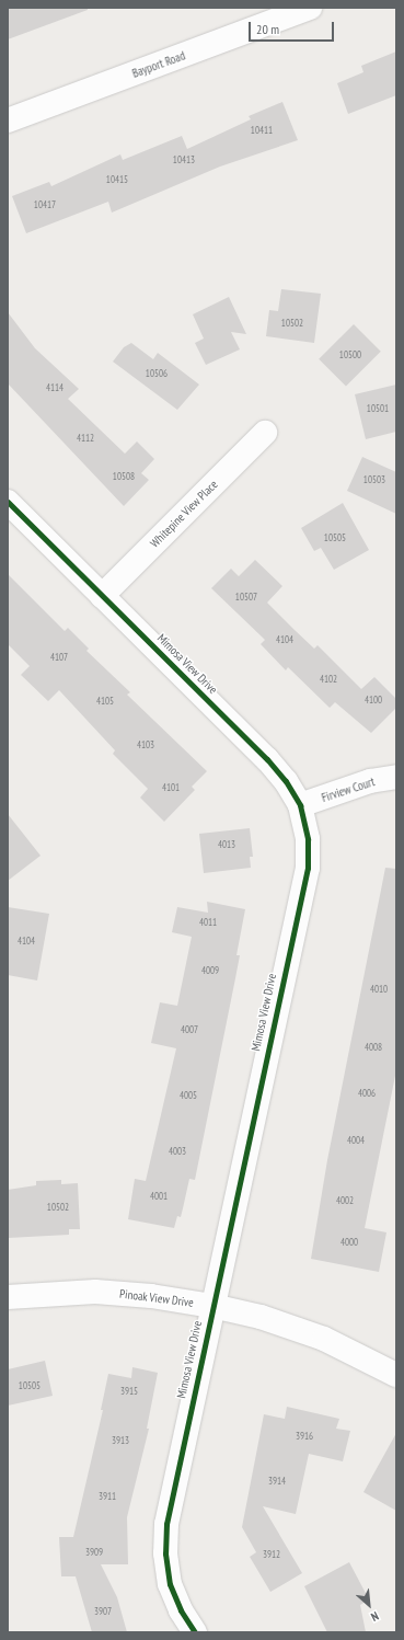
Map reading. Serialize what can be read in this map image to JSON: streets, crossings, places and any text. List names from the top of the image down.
{
  "streets": {
    "street": [
      "Bayport Road",
      "Whitepine View Place",
      "Mimosa View Drive",
      "Firview Court",
      "Pinoak View Drive"
    ]
  },
  "crossings": [
    ["Whitepine View Place", "Mimosa View Drive"],
    ["Mimosa View Drive", "Firview Court"],
    ["Mimosa View Drive", "Pinoak View Drive"]
  ],
  "house_numbers": [
    "10411",
    "10413",
    "10415",
    "10417",
    "10502",
    "10500",
    "10506",
    "4114",
    "10501",
    "4112",
    "10508",
    "10503",
    "10505",
    "10507",
    "4104",
    "4107",
    "4102",
    "4100",
    "4105",
    "4103",
    "4101",
    "4013",
    "4011",
    "4104",
    "4009",
    "4010",
    "4007",
    "4008",
    "4006",
    "4005",
    "4004",
    "4003",
    "4001",
    "4002",
    "10502",
    "4000",
    "10505",
    "3915",
    "3916",
    "3913",
    "3914",
    "3911",
    "3909",
    "3912",
    "3907"
  ],
  "scale_bar": "20 m",
  "north": "bottom right"
}
